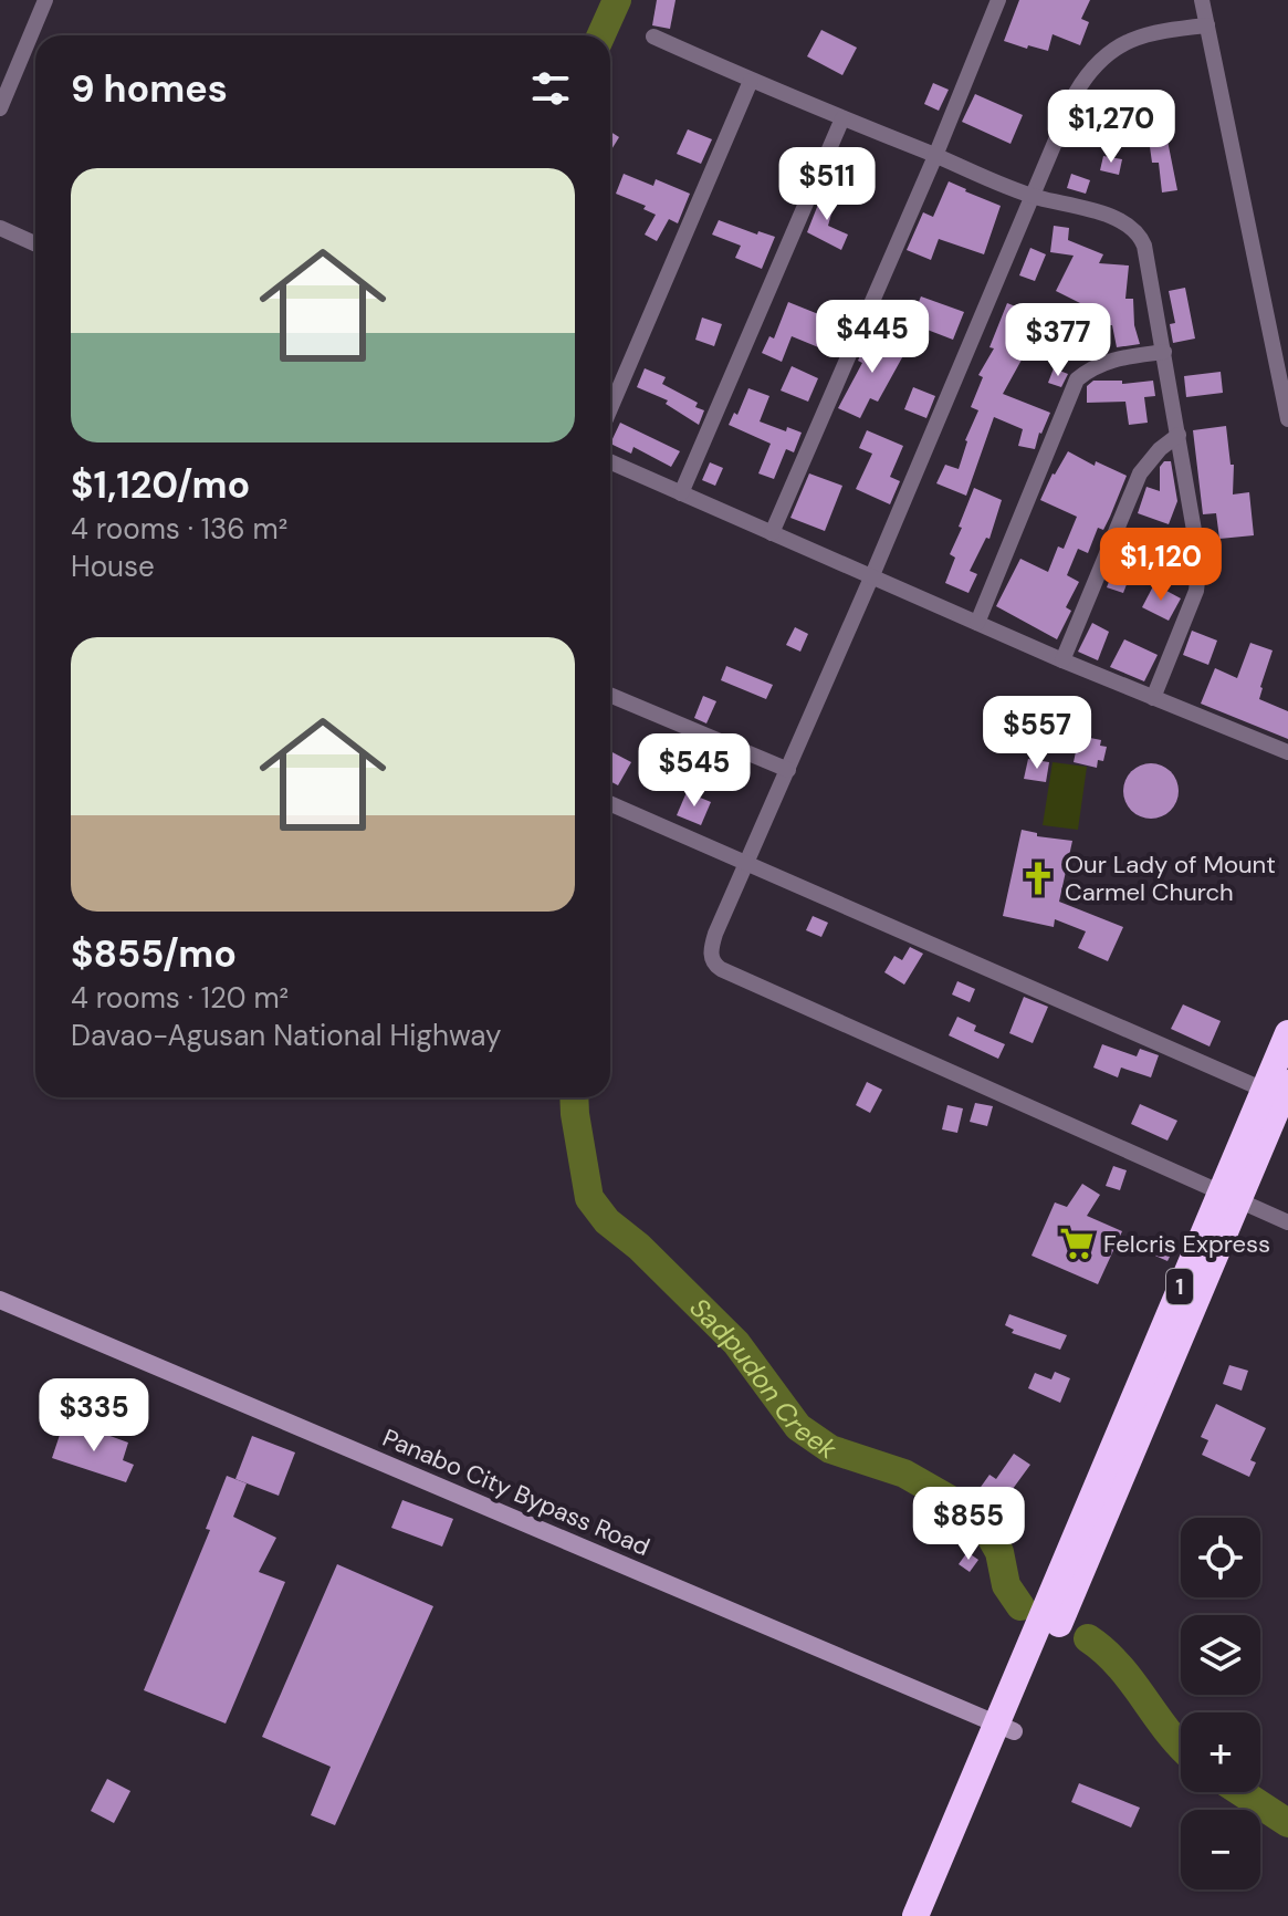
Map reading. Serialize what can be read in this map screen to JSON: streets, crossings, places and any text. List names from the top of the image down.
{
  "streets": {
    "highway": ["1"],
    "main road": ["Panabo City Bypass Road"]
  },
  "crossings": [
    ["1", "Panabo City Bypass Road"]
  ],
  "water": ["Sadpudon Creek"],
  "places": {
    "church": ["Our Lady of Mount Carmel Church"],
    "supermarket": ["Felcris Express"]
  },
  "page": {
    "heading": "9 homes",
    "price": [
      "$1,270",
      "$511",
      "$445",
      "$377",
      "$1,120",
      "$557",
      "$545",
      "$335",
      "$855"
    ],
    "list": [
      {
        "name": "$1,120/mo",
        "note": "4 rooms · 136 m² · House"
      },
      {
        "name": "$855/mo",
        "note": "4 rooms · 120 m² · Davao-Agusan National Highway"
      }
    ],
    "map_buttons": ["+", "−"]
  }
}
